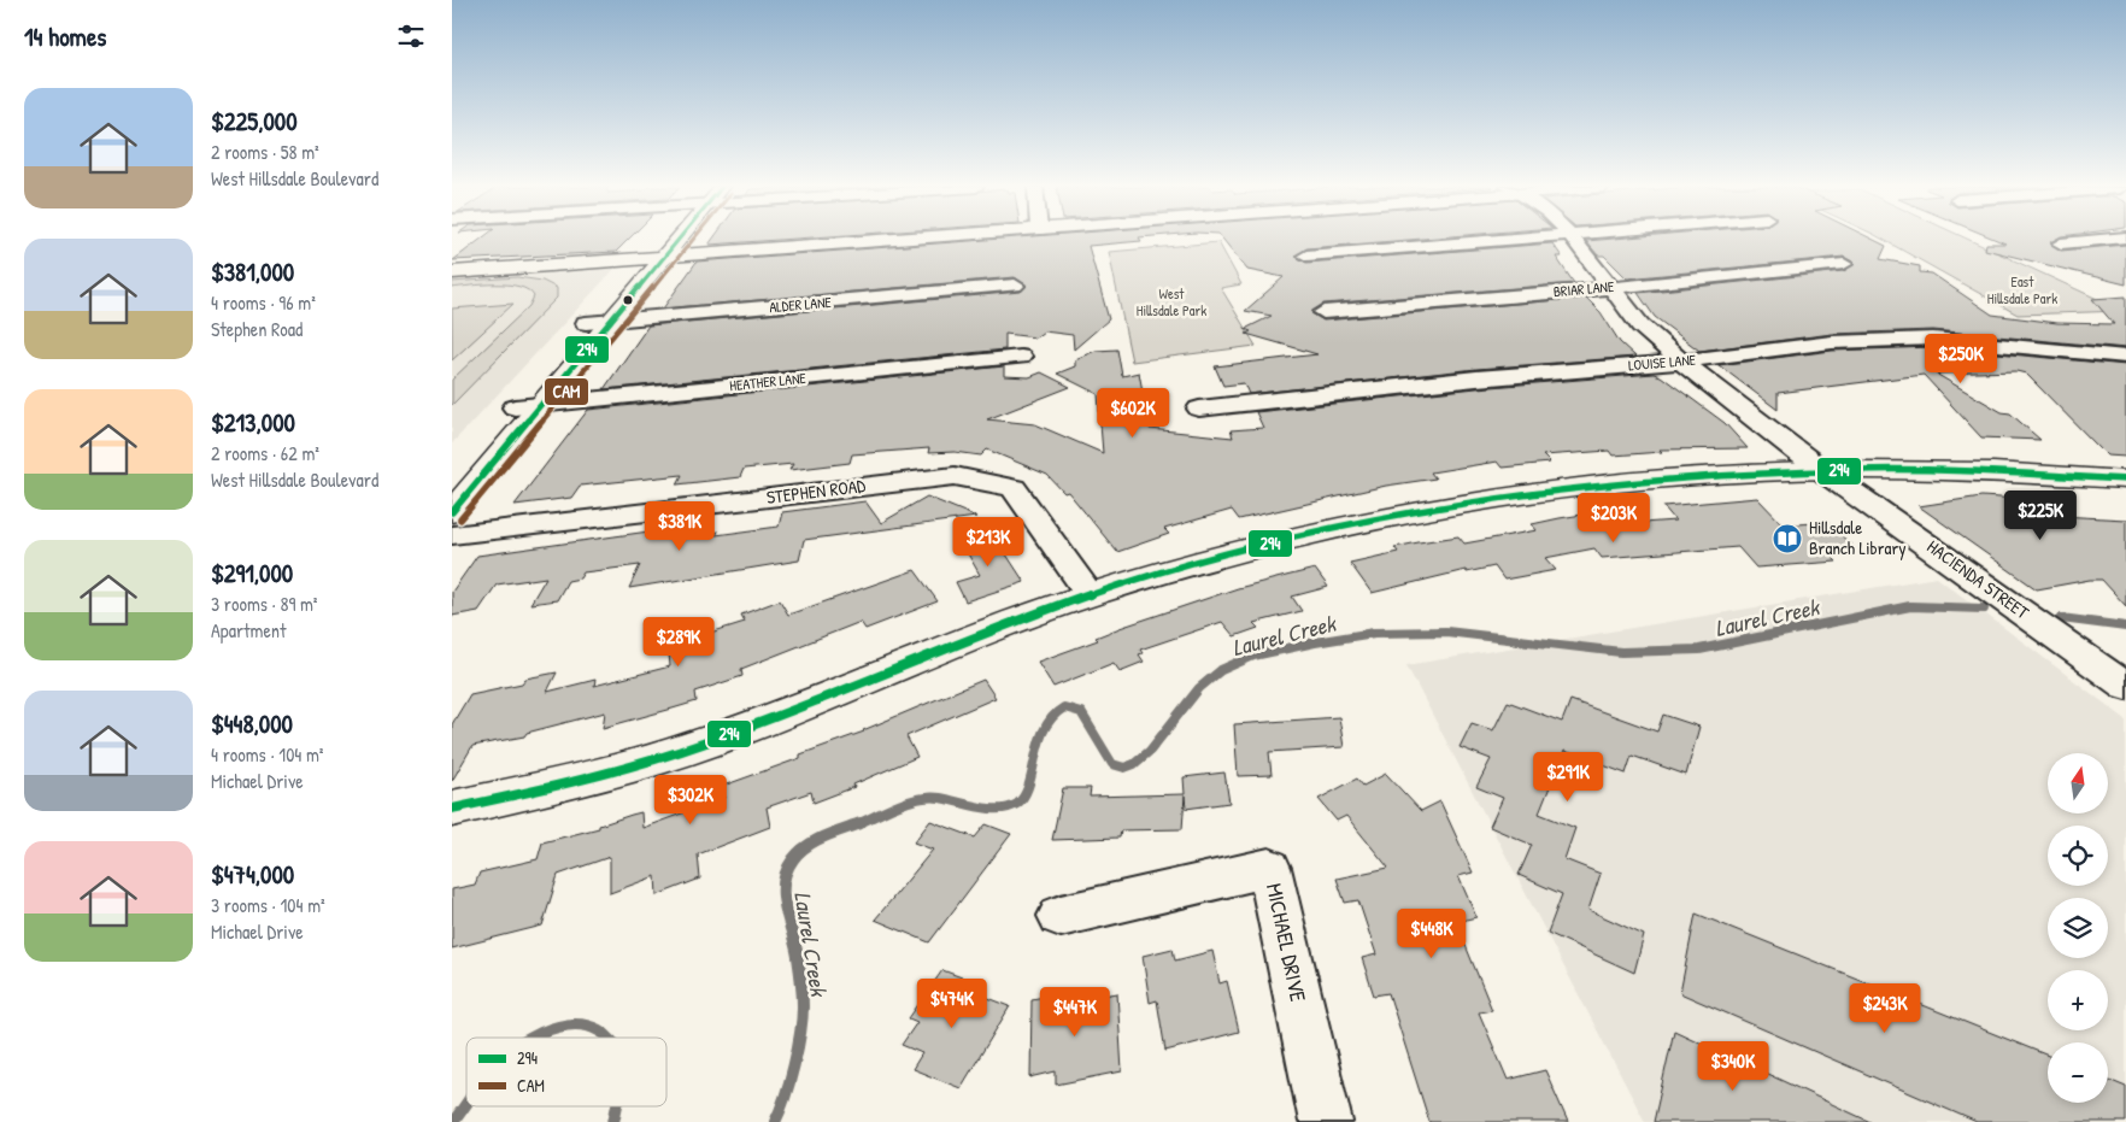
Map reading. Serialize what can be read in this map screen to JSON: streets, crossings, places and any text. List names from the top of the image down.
{
  "streets": {
    "street": [
      "BRIAR LANE",
      "ALDER LANE",
      "LOUISE LANE",
      "HEATHER LANE",
      "STEPHEN ROAD",
      "HACIENDA STREET",
      "MICHAEL DRIVE"
    ]
  },
  "crossings": [
    ["BRIAR LANE", "HACIENDA STREET"],
    ["LOUISE LANE", "HACIENDA STREET"]
  ],
  "water": ["Laurel Creek"],
  "parks": ["East Hillsdale Park", "West Hillsdale Park"],
  "places": {
    "library": ["Hillsdale Branch Library"]
  },
  "lines": ["transit line 294", "transit line CAM"],
  "legend": ["294", "CAM"],
  "north": "top",
  "page": {
    "heading": "14 homes",
    "list": [
      {
        "name": "$225,000",
        "note": "2 rooms · 58 m² · West Hillsdale Boulevard"
      },
      {
        "name": "$381,000",
        "note": "4 rooms · 96 m² · Stephen Road"
      },
      {
        "name": "$213,000",
        "note": "2 rooms · 62 m² · West Hillsdale Boulevard"
      },
      {
        "name": "$291,000",
        "note": "3 rooms · 89 m² · Apartment"
      },
      {
        "name": "$448,000",
        "note": "4 rooms · 104 m² · Michael Drive"
      },
      {
        "name": "$474,000",
        "note": "3 rooms · 104 m² · Michael Drive"
      }
    ],
    "price": [
      "$250K",
      "$602K",
      "$225K",
      "$203K",
      "$381K",
      "$213K",
      "$289K",
      "$291K",
      "$302K",
      "$448K",
      "$474K",
      "$243K",
      "$447K",
      "$340K"
    ],
    "map_buttons": ["+", "−"]
  }
}
